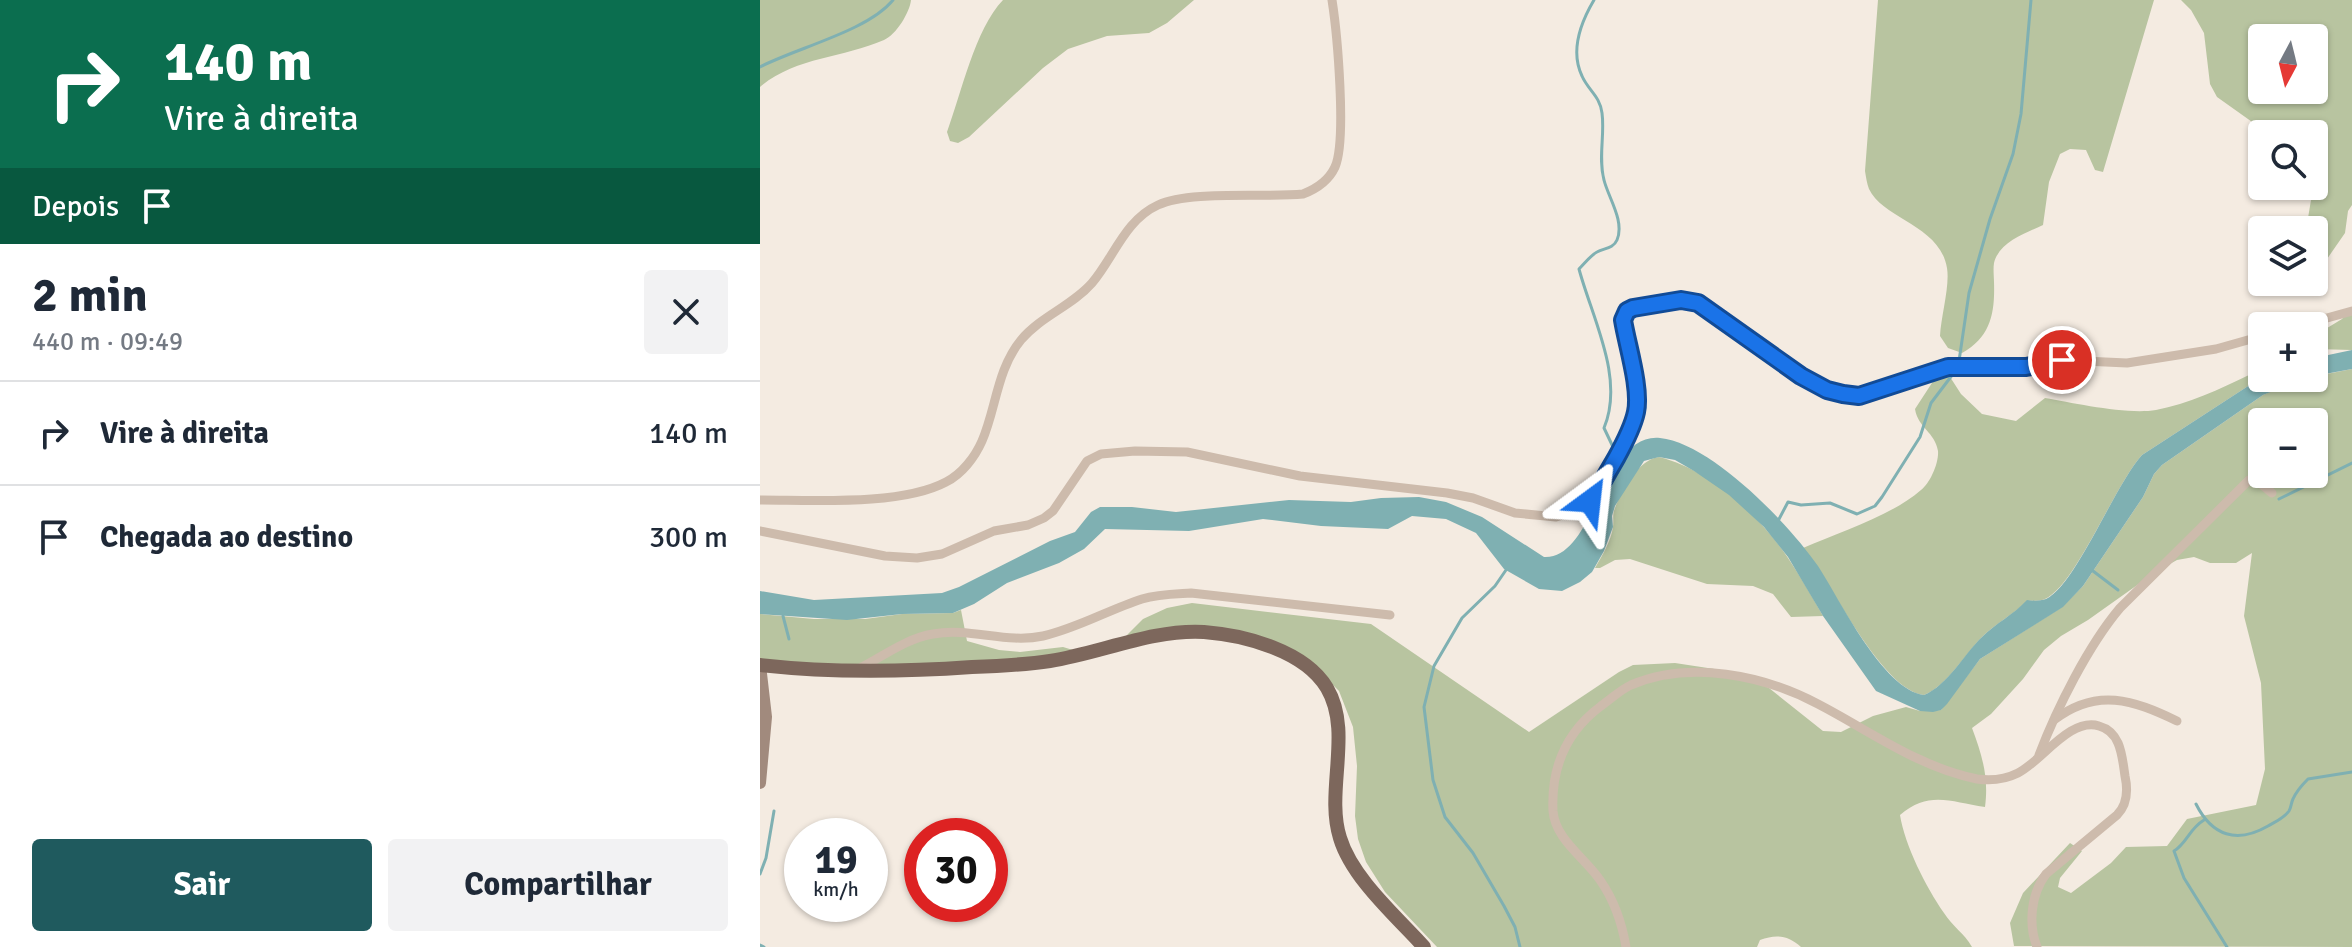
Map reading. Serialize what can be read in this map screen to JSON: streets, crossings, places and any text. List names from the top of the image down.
{
  "north": "bottom",
  "page": {
    "turn": ["140 m", "Vire à direita"],
    "map_buttons": ["+", "−"],
    "then": "Depois",
    "heading": ["2 min", "440 m · 09:49"],
    "list": [
      {
        "name": "Vire à direita",
        "value": "140 m"
      },
      {
        "name": "Chegada ao destino",
        "value": "300 m"
      }
    ],
    "speed": "19 km/h",
    "limit": "30",
    "buttons": ["Sair", "Compartilhar"]
  }
}
